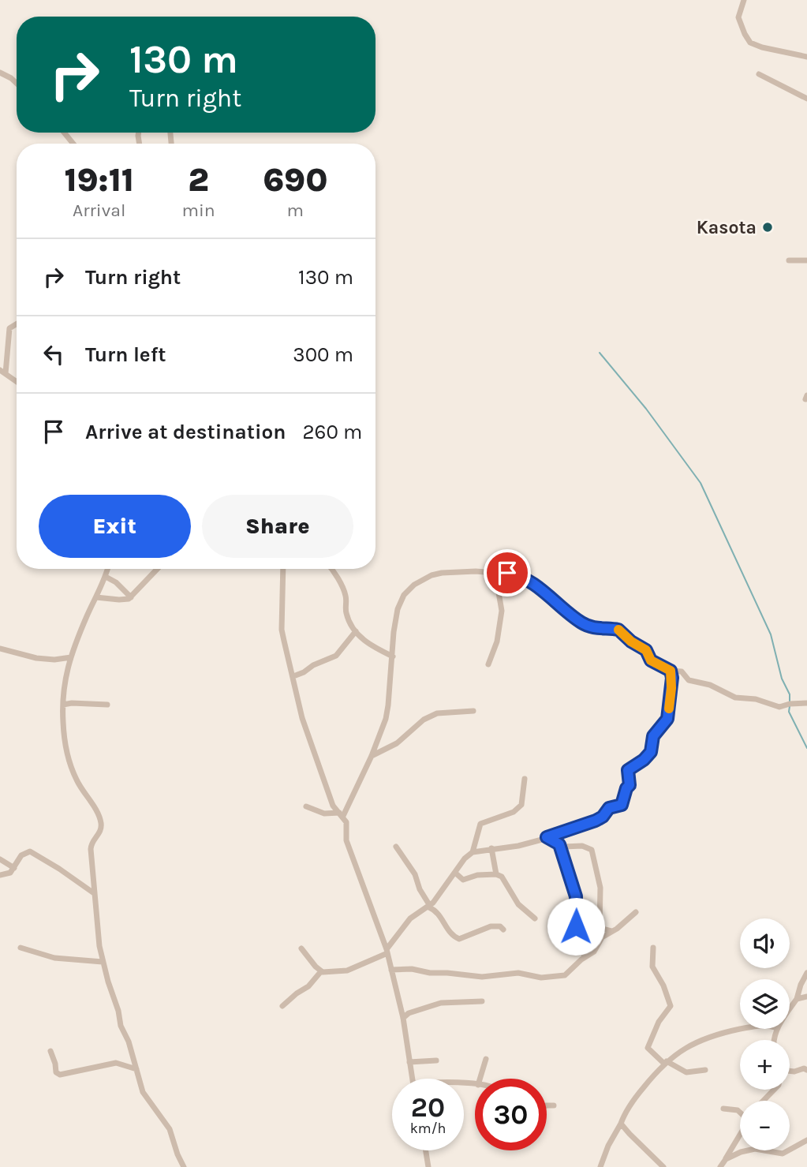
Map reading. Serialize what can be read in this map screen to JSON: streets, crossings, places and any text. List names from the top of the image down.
{
  "places": ["Kasota"],
  "page": {
    "turn": ["130 m", "Turn right"],
    "eta": [
      "19:11",
      "Arrival",
      "2",
      "min",
      "690",
      "m"
    ],
    "list": [
      {
        "name": "Turn right",
        "value": "130 m"
      },
      {
        "name": "Turn left",
        "value": "300 m"
      },
      {
        "name": "Arrive at destination",
        "value": "260 m"
      }
    ],
    "buttons": ["Exit", "Share"],
    "map_buttons": ["+", "−"],
    "speed": "20 km/h",
    "limit": "30"
  }
}
